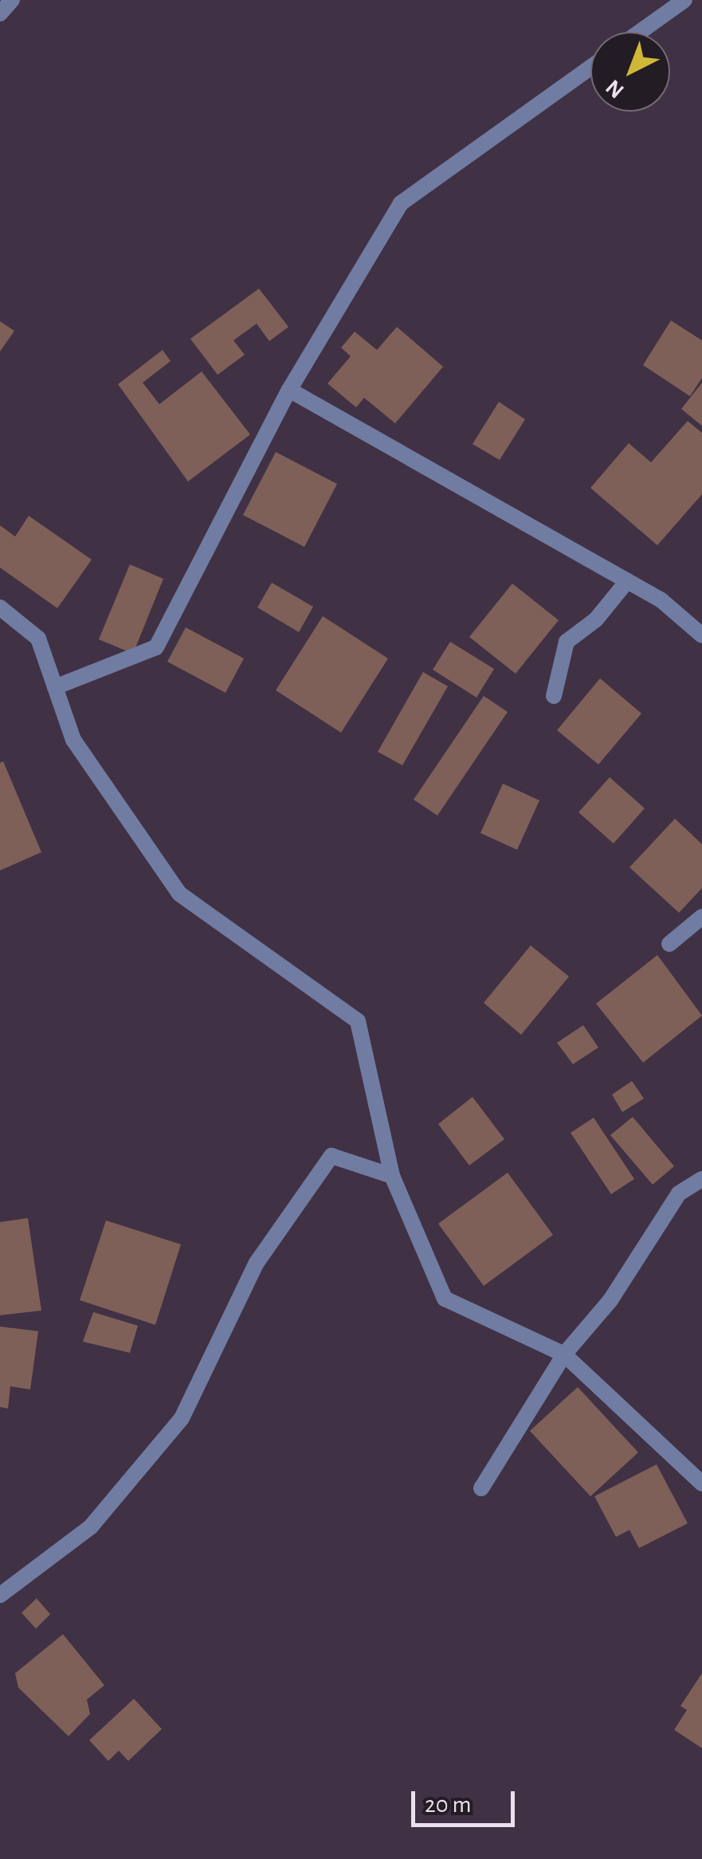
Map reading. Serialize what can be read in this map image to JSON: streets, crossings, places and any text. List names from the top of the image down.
{
  "scale_bar": "20 m",
  "north": "bottom left"
}
